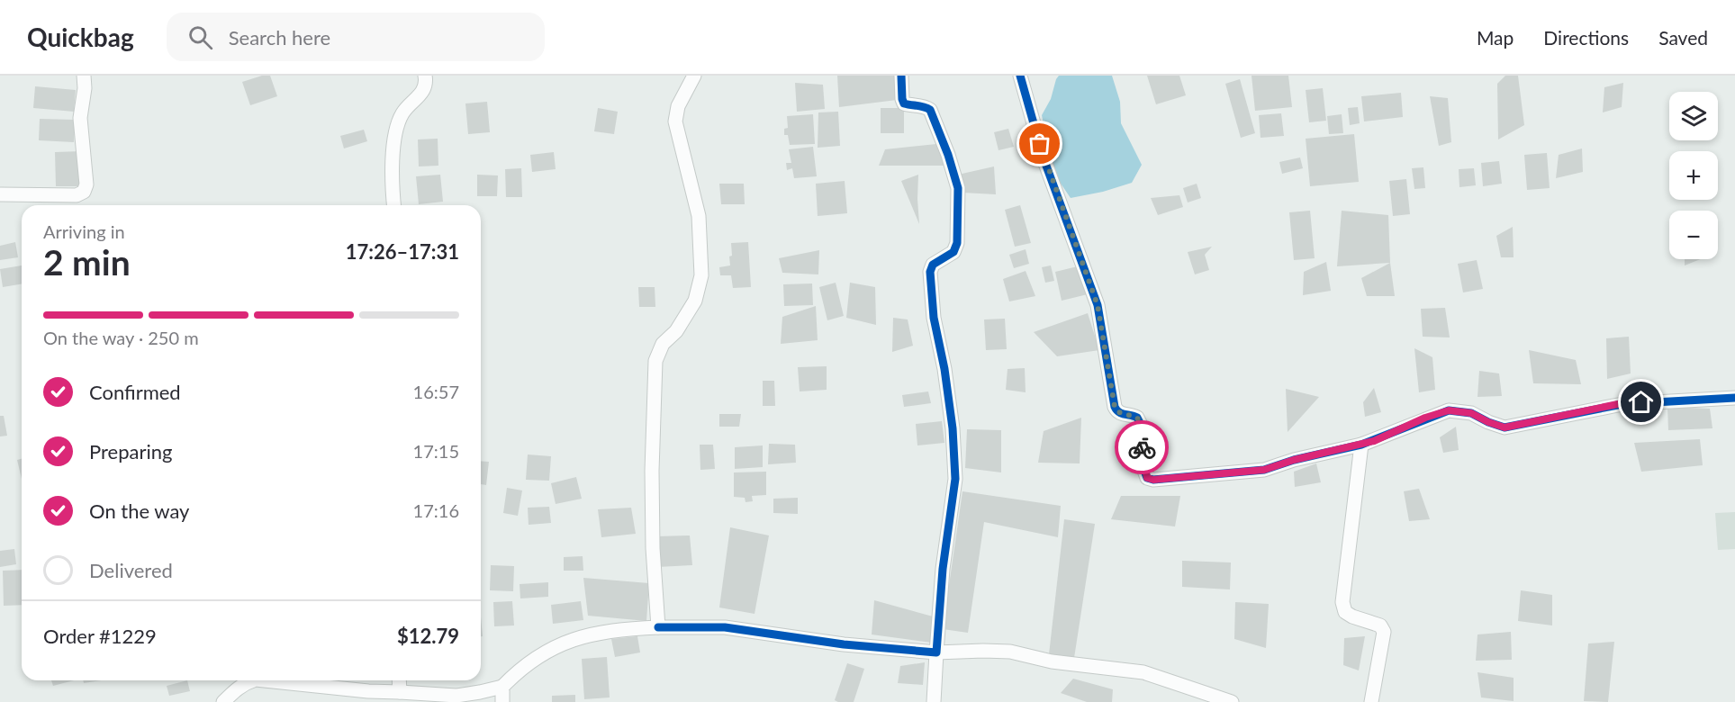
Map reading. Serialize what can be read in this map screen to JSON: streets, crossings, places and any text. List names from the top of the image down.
{
  "page": {
    "header": "Quickbag",
    "search": "Search here",
    "nav": ["Map", "Directions", "Saved"],
    "map_buttons": ["+", "−"],
    "heading": ["2 min", "Arriving in", "17:26–17:31"],
    "panel": ["Order #1229", "$12.79"],
    "bar": "On the way · 250 m",
    "list": [
      ["Confirmed", "16:57"],
      ["Preparing", "17:15"],
      ["On the way", "17:16"],
      "Delivered"
    ]
  }
}
